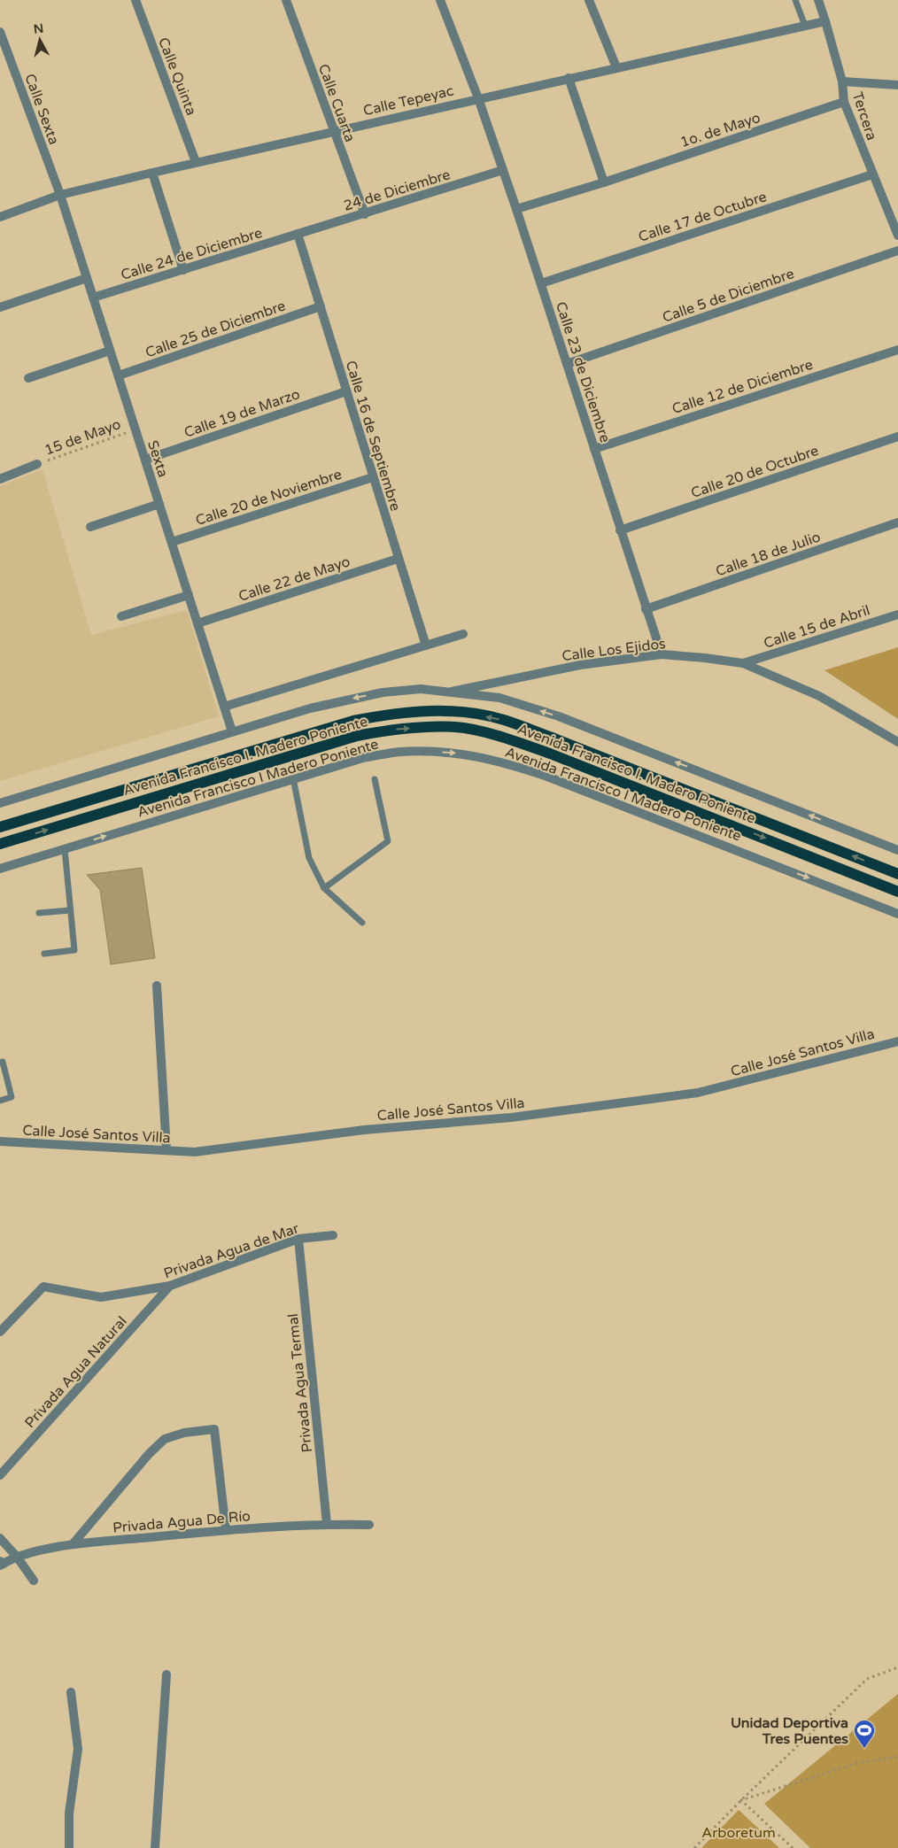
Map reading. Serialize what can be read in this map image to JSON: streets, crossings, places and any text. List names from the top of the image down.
{
  "streets": {
    "main road": ["Avenida Francisco I. Madero Poniente"],
    "street": [
      "Calle Quinta",
      "Calle Tepeyac",
      "Calle Cuarta",
      "Calle Sexta",
      "Tercera",
      "1o. de Mayo",
      "24 de Diciembre",
      "Calle 17 de Octubre",
      "Calle 24 de Diciembre",
      "Calle 5 de Diciembre",
      "Calle 25 de Diciembre",
      "Calle 23 de Diciembre",
      "Calle 12 de Diciembre",
      "Calle 19 de Marzo",
      "Calle 16 de Septiembre",
      "Sexta",
      "Calle 20 de Octubre",
      "Calle 20 de Noviembre",
      "Calle 18 de Julio",
      "Calle 22 de Mayo",
      "Calle 15 de Abril",
      "Calle Los Ejidos",
      "Avenida Francisco I Madero Poniente",
      "Calle José Santos Villa",
      "Privada Agua de Mar",
      "Privada Agua Natural",
      "Privada Agua Termal",
      "Privada Agua De Río"
    ],
    "path": ["15 de Mayo"]
  },
  "crossings": [
    ["Calle Quinta", "Calle Tepeyac"],
    ["Calle Tepeyac", "Calle Cuarta"],
    ["Calle Tepeyac", "Calle Sexta"],
    ["Calle Tepeyac", "Tercera"],
    ["Calle Tepeyac", "Calle 23 de Diciembre"],
    ["Calle Tepeyac", "Sexta"],
    ["Calle Cuarta", "24 de Diciembre"],
    ["Calle Sexta", "Sexta"],
    ["Tercera", "1o. de Mayo"],
    ["Tercera", "Calle 17 de Octubre"],
    ["1o. de Mayo", "Calle 23 de Diciembre"],
    ["24 de Diciembre", "Calle 24 de Diciembre"],
    ["24 de Diciembre", "Calle 23 de Diciembre"],
    ["24 de Diciembre", "Calle 16 de Septiembre"],
    ["Calle 17 de Octubre", "Calle 23 de Diciembre"],
    ["Calle 24 de Diciembre", "Calle 16 de Septiembre"],
    ["Calle 24 de Diciembre", "Sexta"],
    ["Calle 5 de Diciembre", "Calle 23 de Diciembre"],
    ["Calle 25 de Diciembre", "Calle 16 de Septiembre"],
    ["Calle 25 de Diciembre", "Sexta"],
    ["Calle 23 de Diciembre", "Calle 12 de Diciembre"],
    ["Calle 23 de Diciembre", "Calle 20 de Octubre"],
    ["Calle 23 de Diciembre", "Calle 18 de Julio"],
    ["Calle 23 de Diciembre", "Calle Los Ejidos"],
    ["Calle 19 de Marzo", "Calle 16 de Septiembre"],
    ["Calle 19 de Marzo", "Sexta"],
    ["Calle 16 de Septiembre", "Calle 20 de Noviembre"],
    ["Calle 16 de Septiembre", "Calle 22 de Mayo"],
    ["15 de Mayo", "Sexta"],
    ["Sexta", "Calle 20 de Noviembre"],
    ["Sexta", "Calle 22 de Mayo"],
    ["Sexta", "Avenida Francisco I. Madero Poniente"],
    ["Calle 15 de Abril", "Calle Los Ejidos"],
    ["Calle Los Ejidos", "Avenida Francisco I. Madero Poniente"],
    ["Privada Agua de Mar", "Privada Agua Natural"],
    ["Privada Agua de Mar", "Privada Agua Termal"],
    ["Privada Agua Termal", "Privada Agua De Río"]
  ],
  "one_way": ["Avenida Francisco I Madero Poniente"],
  "parks": ["Arboretum"],
  "places": {
    "sports": ["Unidad Deportiva Tres Puentes"]
  },
  "north": "top"
}
